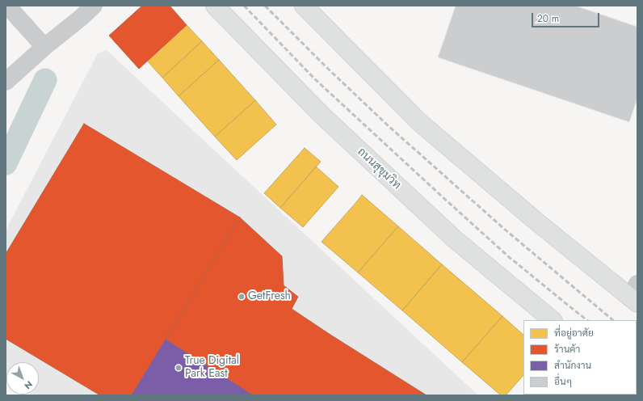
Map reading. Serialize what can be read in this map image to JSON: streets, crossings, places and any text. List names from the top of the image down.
{
  "streets": {
    "main road": ["ถนนสุขุมวิท"]
  },
  "places": ["GetFresh", "True Digital Park East"],
  "legend": [
    "ที่อยู่อาศัย",
    "ร้านค้า",
    "สำนักงาน",
    "อื่นๆ"
  ],
  "scale_bar": "20 m",
  "north": "bottom right"
}
